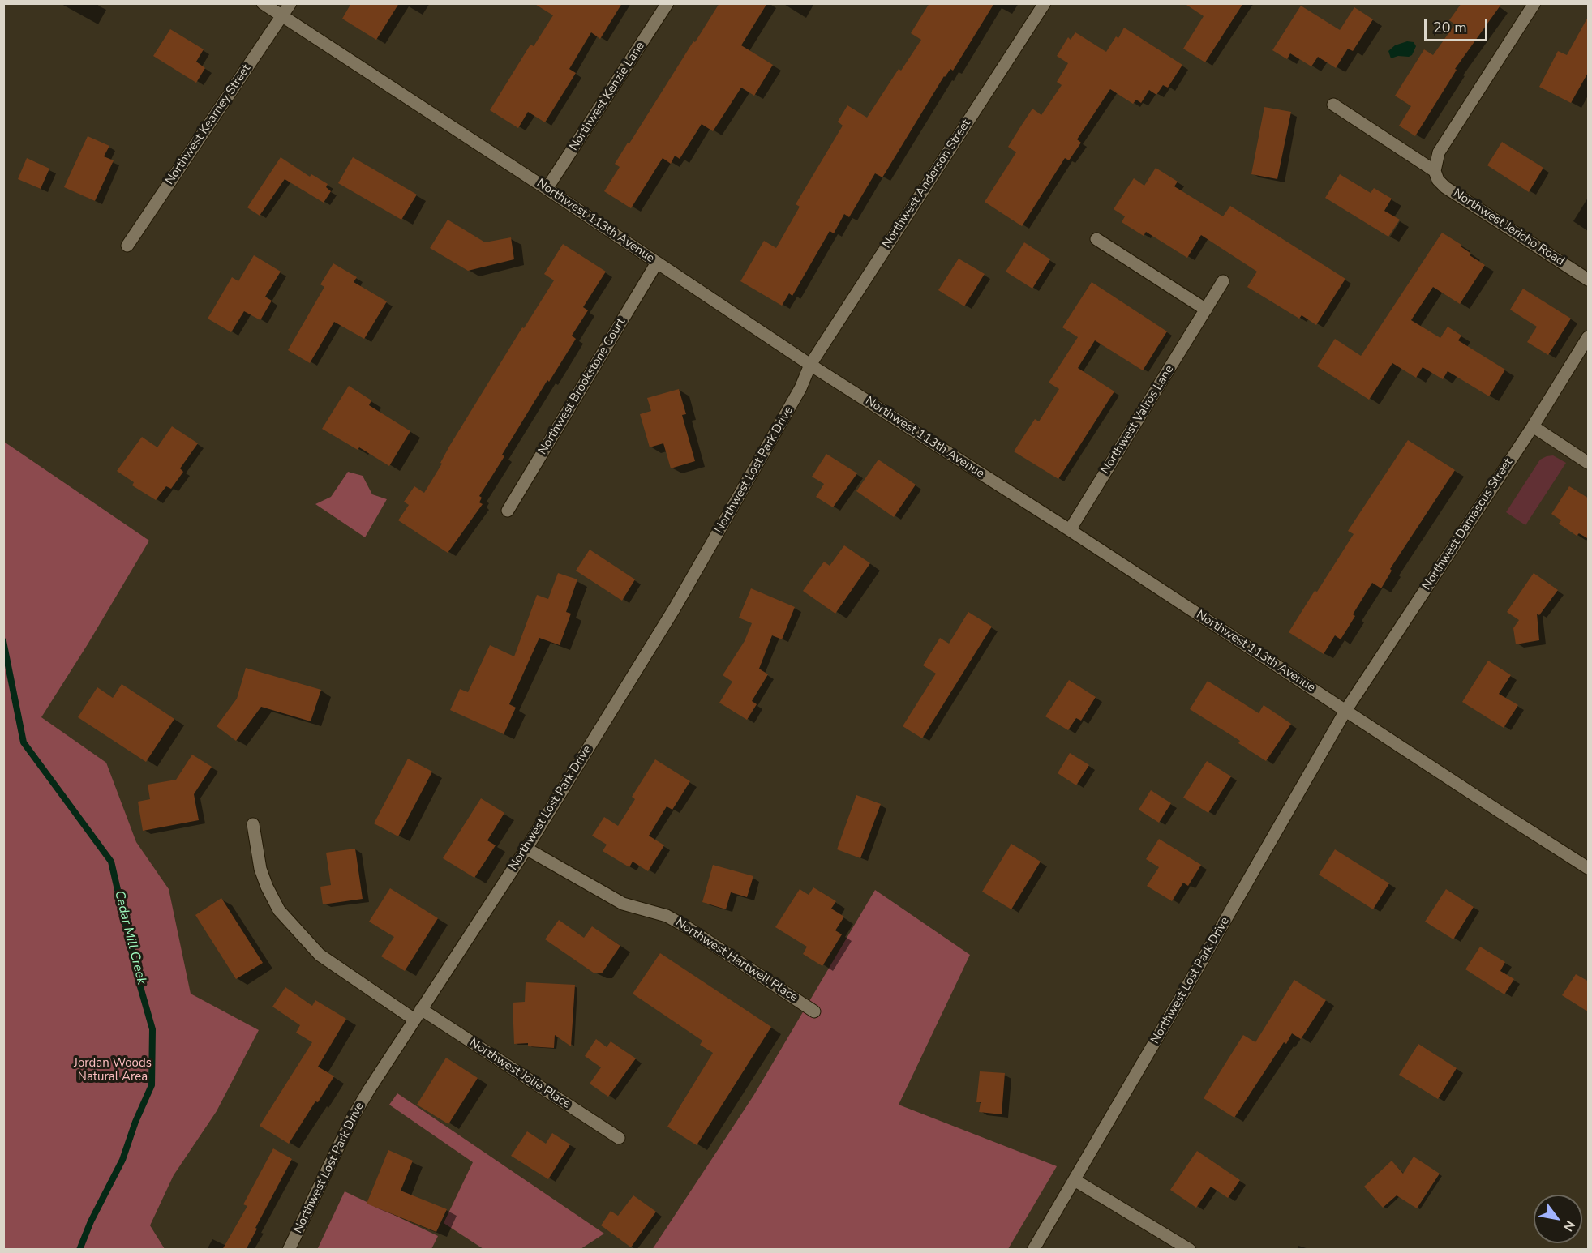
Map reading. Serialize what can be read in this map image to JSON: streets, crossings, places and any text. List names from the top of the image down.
{
  "streets": {
    "street": [
      "Northwest Kenzie Lane",
      "Northwest Kearney Street",
      "Northwest Anderson Street",
      "Northwest 113th Avenue",
      "Northwest Jericho Road",
      "Northwest Brookstone Court",
      "Northwest Valros Lane",
      "Northwest Lost Park Drive",
      "Northwest Damascus Street",
      "Northwest Hartwell Place",
      "Northwest Jolie Place"
    ]
  },
  "crossings": [
    ["Northwest Kenzie Lane", "Northwest 113th Avenue"],
    ["Northwest Kearney Street", "Northwest 113th Avenue"],
    ["Northwest Anderson Street", "Northwest 113th Avenue"],
    ["Northwest Anderson Street", "Northwest Lost Park Drive"],
    ["Northwest 113th Avenue", "Northwest Brookstone Court"],
    ["Northwest 113th Avenue", "Northwest Valros Lane"],
    ["Northwest 113th Avenue", "Northwest Lost Park Drive"],
    ["Northwest 113th Avenue", "Northwest Damascus Street"],
    ["Northwest Lost Park Drive", "Northwest Damascus Street"],
    ["Northwest Lost Park Drive", "Northwest Hartwell Place"],
    ["Northwest Lost Park Drive", "Northwest Jolie Place"]
  ],
  "water": ["Cedar Mill Creek"],
  "parks": ["Jordan Woods Natural Area"],
  "scale_bar": "20 m",
  "north": "bottom right"
}
